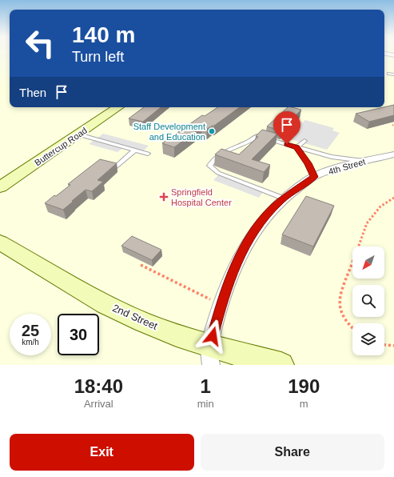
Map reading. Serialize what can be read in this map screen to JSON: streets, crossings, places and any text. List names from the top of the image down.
{
  "streets": {
    "street": ["Buttercup Road", "4th Street", "2nd Street"]
  },
  "crossings": [
    ["4th Street", "2nd Street"]
  ],
  "places": {
    "other": ["Staff Development and Education"],
    "health": ["Springfield Hospital Center"]
  },
  "north": "bottom left",
  "page": {
    "turn": ["140 m", "Turn left"],
    "then": "Then",
    "speed": "25 km/h",
    "limit": "30",
    "eta": [
      "18:40",
      "Arrival",
      "1",
      "min",
      "190",
      "m"
    ],
    "buttons": ["Exit", "Share"]
  }
}
